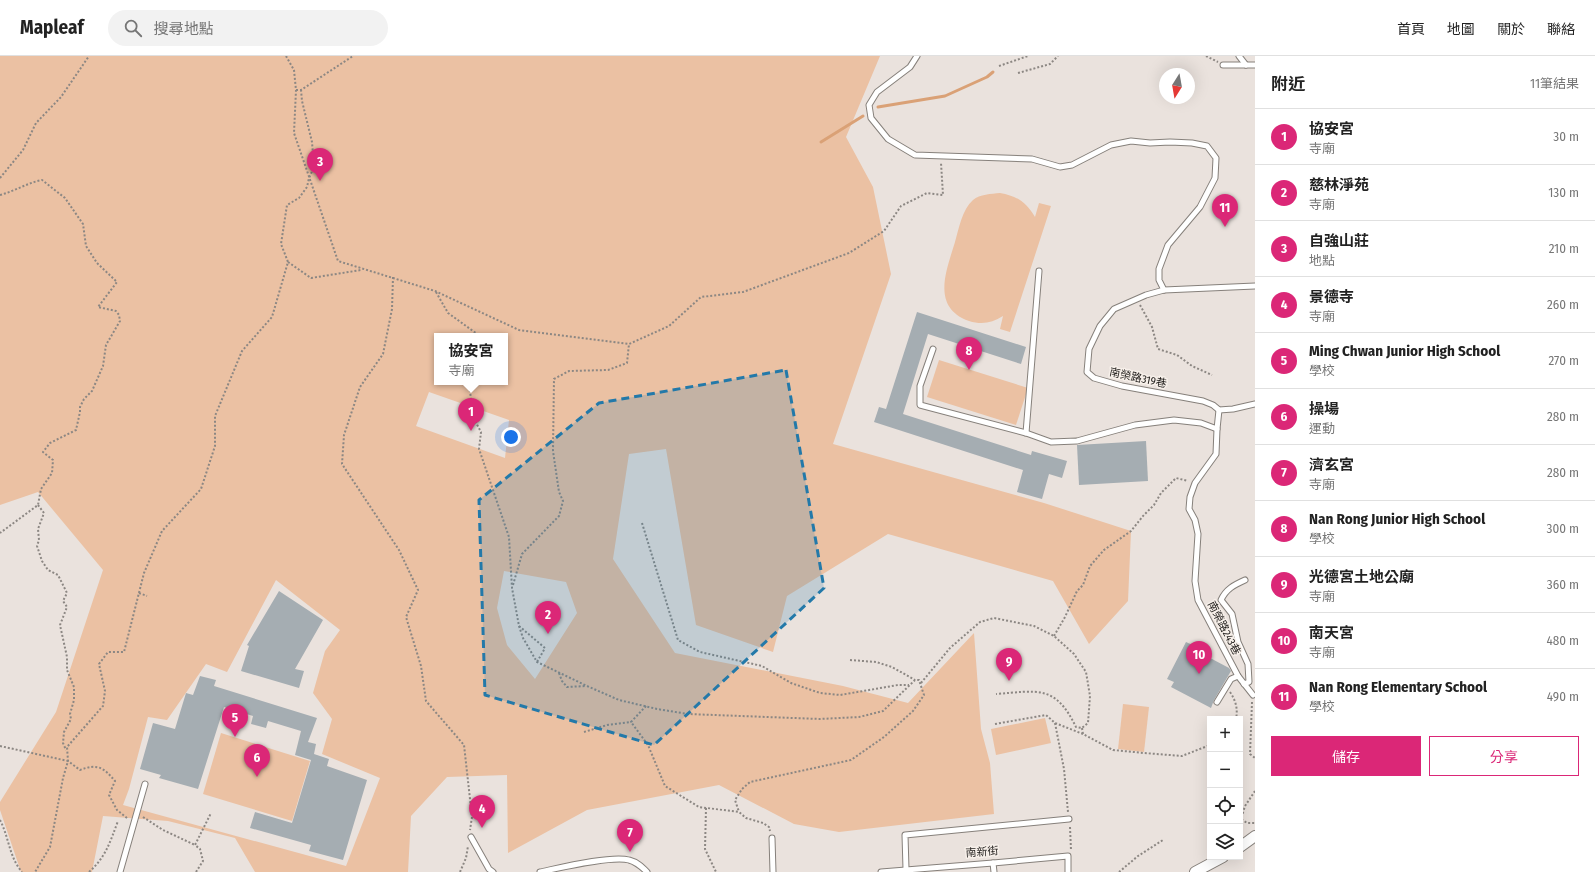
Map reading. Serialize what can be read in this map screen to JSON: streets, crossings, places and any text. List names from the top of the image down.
{
  "streets": {
    "lane": ["南榮路319巷", "南榮路243巷", "南新街"]
  },
  "crossings": [
    ["南榮路319巷", "南榮路243巷"]
  ],
  "north": "bottom",
  "page": {
    "header": "Mapleaf",
    "search": "搜尋地點",
    "nav": [
      "首頁",
      "地圖",
      "關於",
      "聯絡"
    ],
    "heading": ["附近", "11筆結果"],
    "list": [
      {
        "mark": "1",
        "name": "協安宮",
        "note": "寺廟",
        "value": "30 m"
      },
      {
        "mark": "2",
        "name": "慈林淨苑",
        "note": "寺廟",
        "value": "130 m"
      },
      {
        "mark": "3",
        "name": "自強山莊",
        "note": "地點",
        "value": "210 m"
      },
      {
        "mark": "4",
        "name": "景德寺",
        "note": "寺廟",
        "value": "260 m"
      },
      {
        "mark": "5",
        "name": "Ming Chwan Junior High School",
        "note": "學校",
        "value": "270 m"
      },
      {
        "mark": "6",
        "name": "操場",
        "note": "運動",
        "value": "280 m"
      },
      {
        "mark": "7",
        "name": "濟玄宮",
        "note": "寺廟",
        "value": "280 m"
      },
      {
        "mark": "8",
        "name": "Nan Rong Junior High School",
        "note": "學校",
        "value": "300 m"
      },
      {
        "mark": "9",
        "name": "光德宮土地公廟",
        "note": "寺廟",
        "value": "360 m"
      },
      {
        "mark": "10",
        "name": "南天宮",
        "note": "寺廟",
        "value": "480 m"
      },
      {
        "mark": "11",
        "name": "Nan Rong Elementary School",
        "note": "學校",
        "value": "490 m"
      }
    ],
    "pins": [
      "3",
      "11",
      "8",
      "1",
      "2",
      "10",
      "9",
      "5",
      "6",
      "4",
      "7"
    ],
    "popup": ["協安宮", "寺廟"],
    "map_buttons": ["+", "−"],
    "buttons": ["儲存", "分享"]
  }
}
